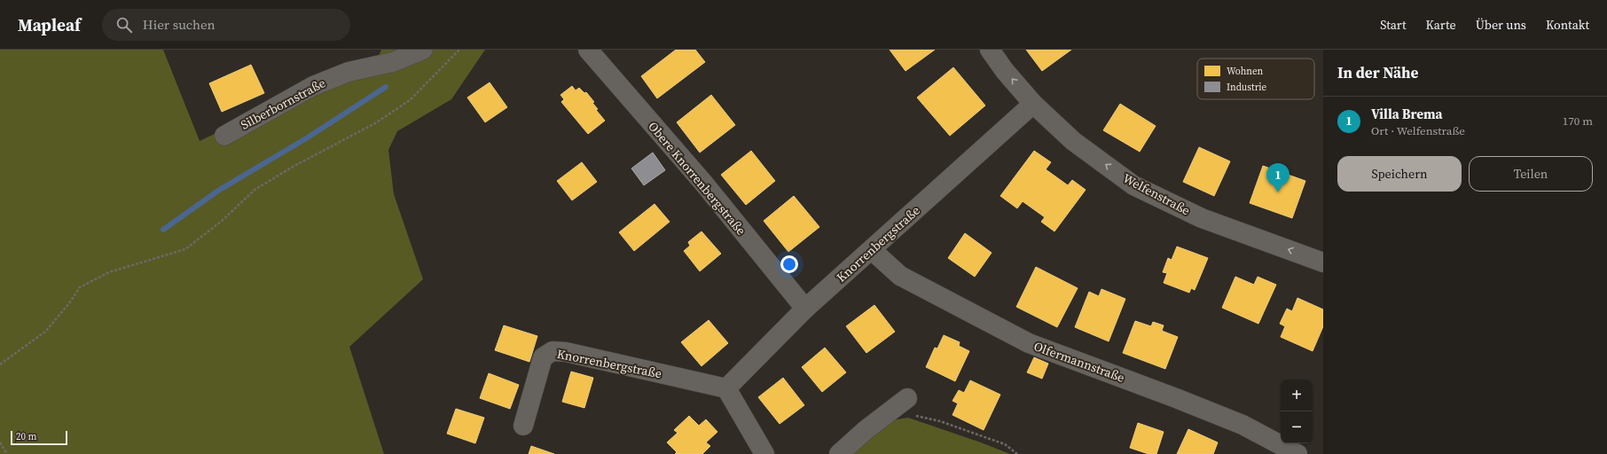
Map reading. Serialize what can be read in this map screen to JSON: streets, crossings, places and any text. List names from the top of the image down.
{
  "streets": {
    "street": [
      "Silberbornstraße",
      "Obere Knorrenbergstraße",
      "Welfenstraße",
      "Knorrenbergstraße",
      "Olfermannstraße"
    ]
  },
  "crossings": [
    ["Obere Knorrenbergstraße", "Knorrenbergstraße"],
    ["Welfenstraße", "Knorrenbergstraße"],
    ["Knorrenbergstraße", "Olfermannstraße"]
  ],
  "one_way": ["Welfenstraße"],
  "legend": ["Wohnen", "Industrie"],
  "scale_bar": "20 m",
  "page": {
    "header": "Mapleaf",
    "search": "Hier suchen",
    "nav": [
      "Start",
      "Karte",
      "Über uns",
      "Kontakt"
    ],
    "heading": "In der Nähe",
    "list": [
      {
        "mark": "1",
        "name": "Villa Brema",
        "note": "Ort · Welfenstraße",
        "value": "170 m"
      }
    ],
    "buttons": ["Speichern", "Teilen"],
    "pins": "1",
    "map_buttons": ["+", "−"],
    "scale": "20 m"
  }
}
